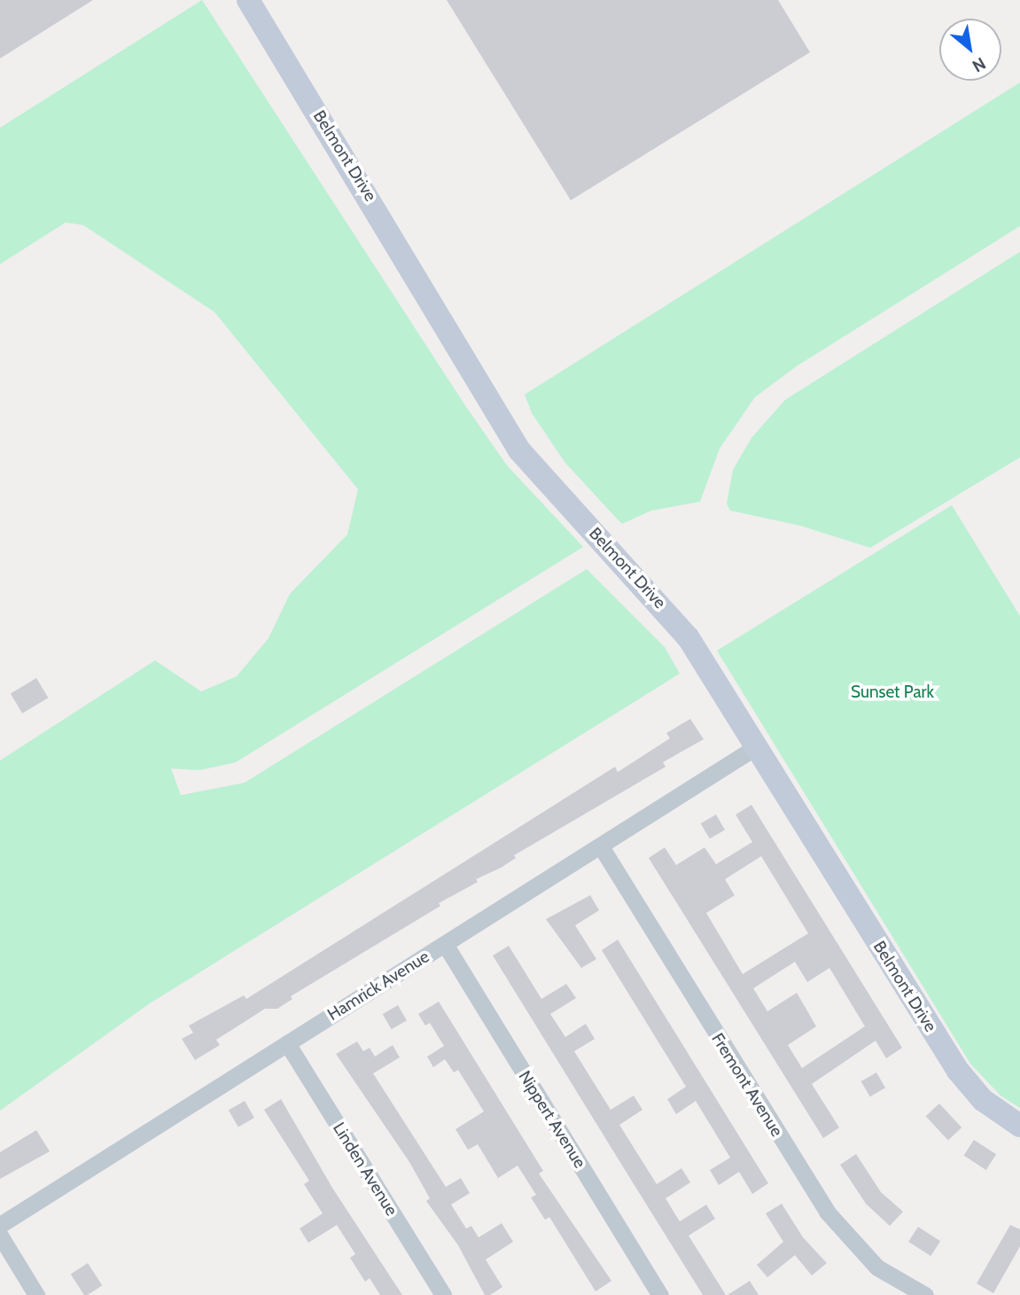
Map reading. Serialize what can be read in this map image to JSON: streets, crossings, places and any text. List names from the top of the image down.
{
  "streets": {
    "street": [
      "Belmont Drive",
      "Hamrick Avenue",
      "Fremont Avenue",
      "Nippert Avenue",
      "Linden Avenue"
    ]
  },
  "crossings": [
    ["Belmont Drive", "Hamrick Avenue"],
    ["Hamrick Avenue", "Fremont Avenue"],
    ["Hamrick Avenue", "Nippert Avenue"],
    ["Hamrick Avenue", "Linden Avenue"]
  ],
  "parks": ["Sunset Park"],
  "north": "bottom right"
}
